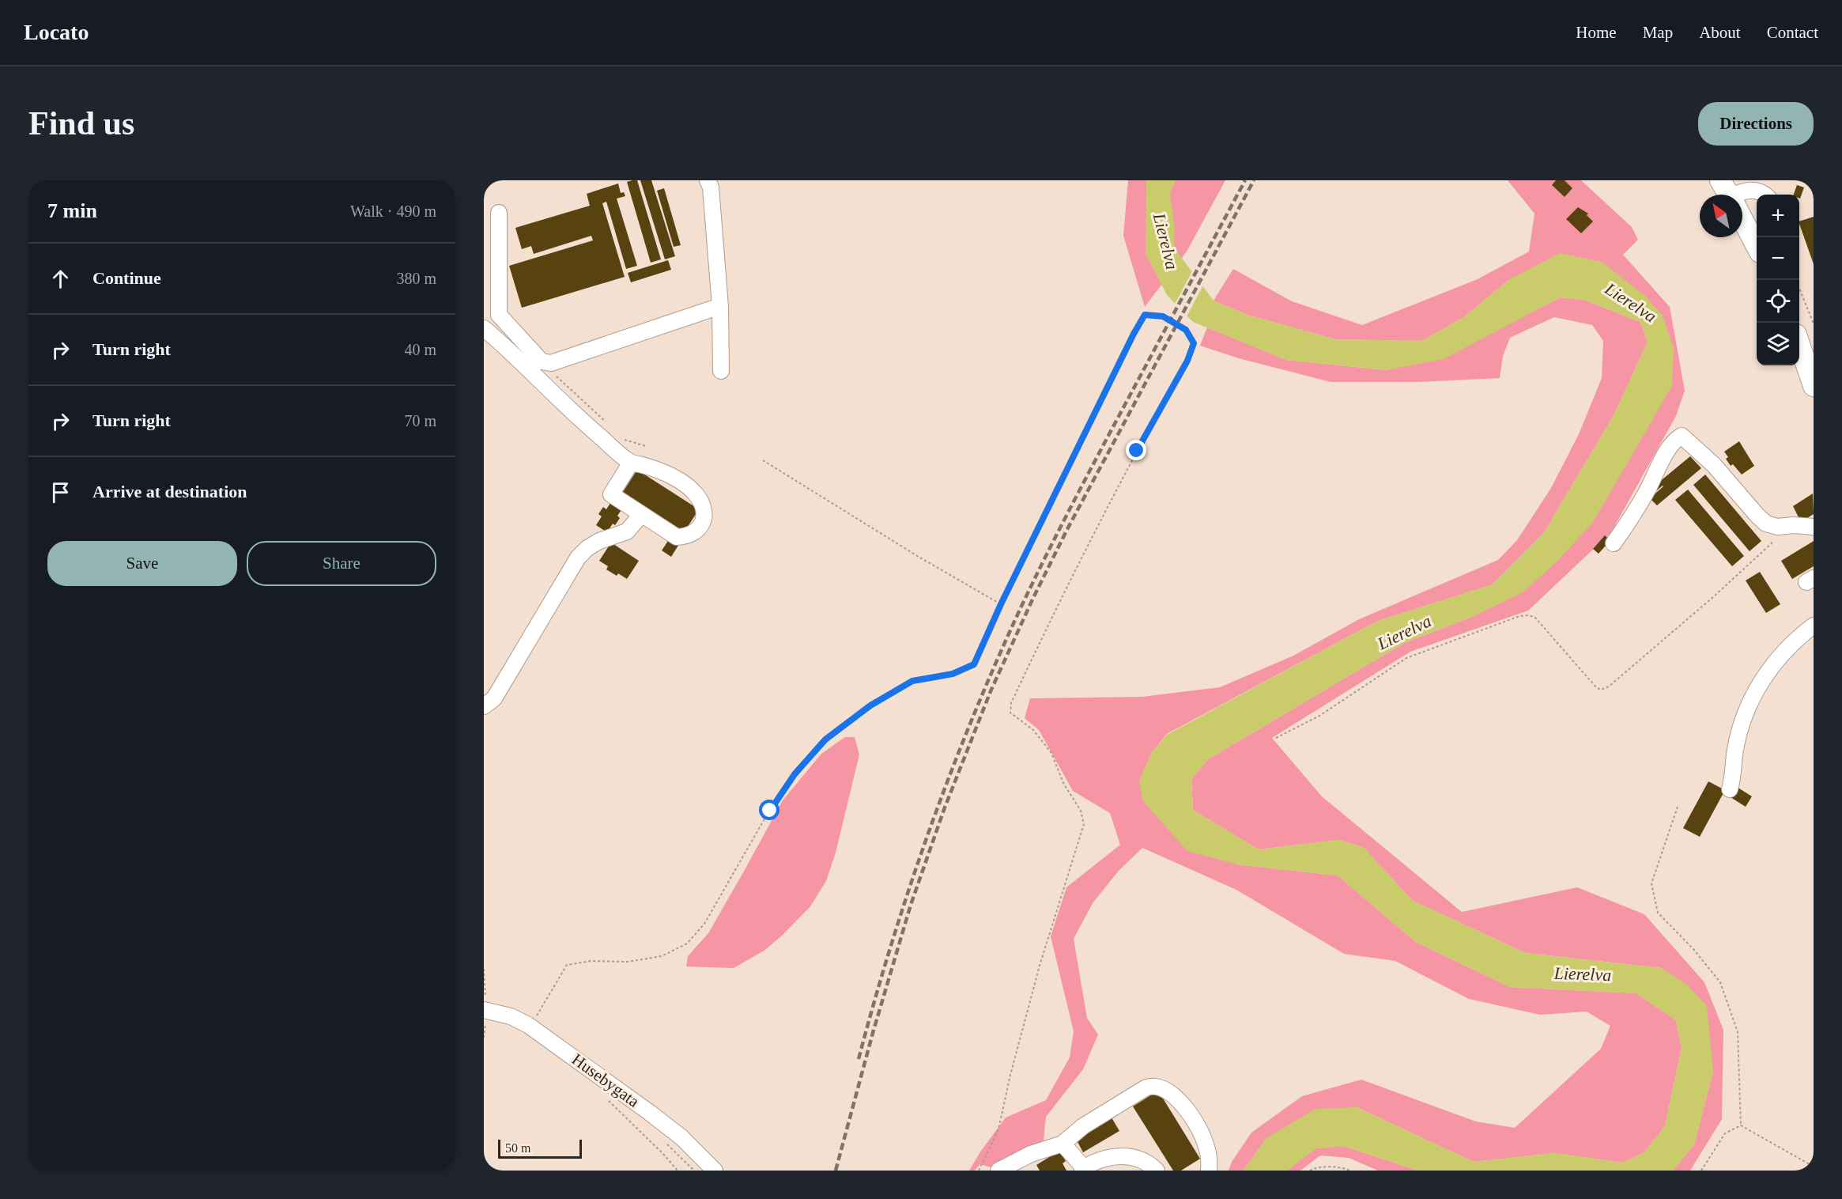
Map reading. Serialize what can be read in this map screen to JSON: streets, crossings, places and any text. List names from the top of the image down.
{
  "streets": {
    "street": ["Husebygata"]
  },
  "water": ["Lierelva"],
  "scale_bar": "50 m",
  "north": "top left",
  "page": {
    "header": "Locato",
    "nav": [
      "Home",
      "Map",
      "About",
      "Contact"
    ],
    "buttons": [
      "Directions",
      ["Save", "Share"]
    ],
    "title": "Find us",
    "heading": ["7 min", "Walk · 490 m"],
    "map_buttons": ["+", "−"],
    "list": [
      ["Continue", "380 m"],
      ["Turn right", "40 m"],
      ["Turn right", "70 m"],
      "Arrive at destination"
    ],
    "scale": "50 m"
  }
}
